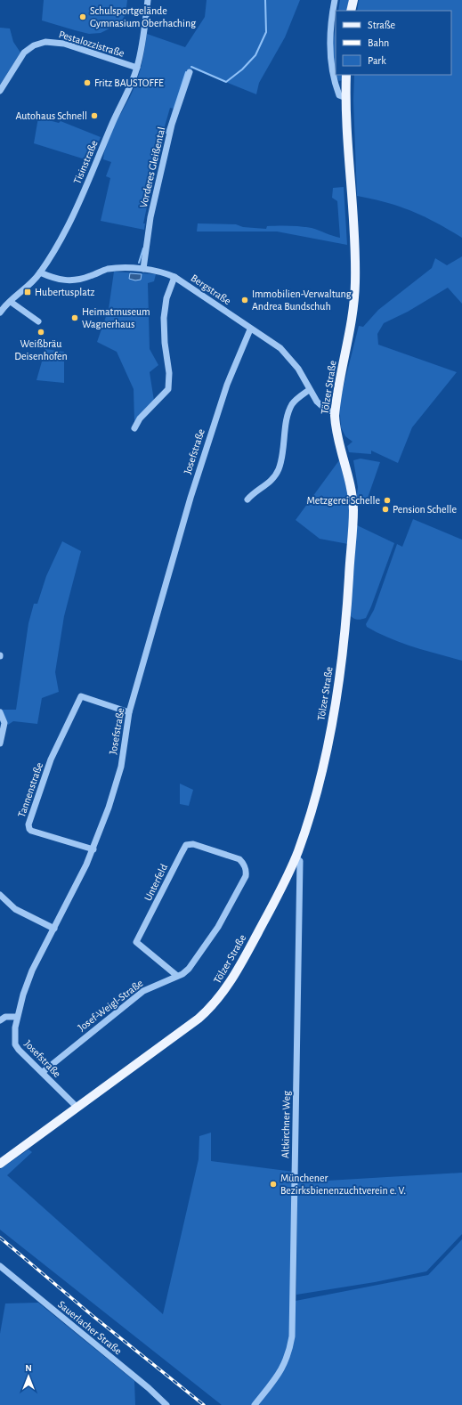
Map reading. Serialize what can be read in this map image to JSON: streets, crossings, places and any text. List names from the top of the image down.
{
  "streets": {
    "main road": ["Tölzer Straße"],
    "street": [
      "Pestalozzistraße",
      "Tisinstraße",
      "Vorderes Gleißental",
      "Bergstraße",
      "Josefstraße",
      "Tannenstraße",
      "Unterfeld",
      "Josef-Weigl-Straße",
      "Altkirchner Weg",
      "Sauerlacher Straße"
    ]
  },
  "crossings": [
    ["Pestalozzistraße", "Tisinstraße"],
    ["Tisinstraße", "Bergstraße"],
    ["Vorderes Gleißental", "Bergstraße"],
    ["Bergstraße", "Tölzer Straße"],
    ["Bergstraße", "Josefstraße"],
    ["Tölzer Straße", "Josefstraße"],
    ["Tölzer Straße", "Altkirchner Weg"],
    ["Josefstraße", "Tannenstraße"],
    ["Josefstraße", "Josef-Weigl-Straße"],
    ["Unterfeld", "Josef-Weigl-Straße"]
  ],
  "places": {
    "other": [
      "Schulsportgelände Gymnasium Oberhaching",
      "Fritz BAUSTOFFE",
      "Autohaus Schnell",
      "Immobilien-Verwaltung Andrea Bundschuh",
      "Heimatmuseum Wagnerhaus",
      "Weißbräu Deisenhofen",
      "Metzgerei Schelle",
      "Pension Schelle",
      "Münchener Bezirksbienenzuchtverein e. V."
    ],
    "transit": ["Hubertusplatz"]
  },
  "legend": ["Straße", "Bahn", "Park"],
  "north": "top"
}
